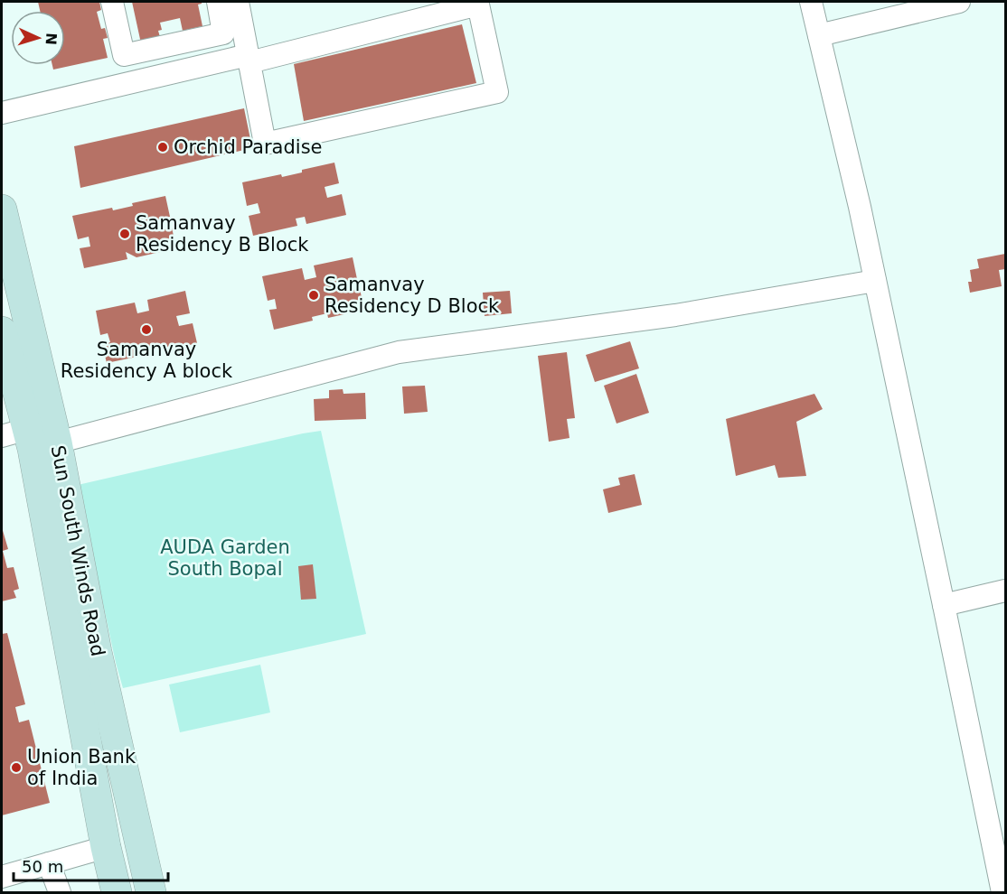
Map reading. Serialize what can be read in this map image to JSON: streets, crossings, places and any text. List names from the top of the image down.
{
  "streets": {
    "street": ["Sun South Winds Road"]
  },
  "parks": ["AUDA Garden South Bopal"],
  "places": [
    "Orchid Paradise",
    "Samanvay Residency B Block",
    "Samanvay Residency D Block",
    "Samanvay Residency A block",
    "Union Bank of India"
  ],
  "scale_bar": "50 m",
  "north": "right"
}
